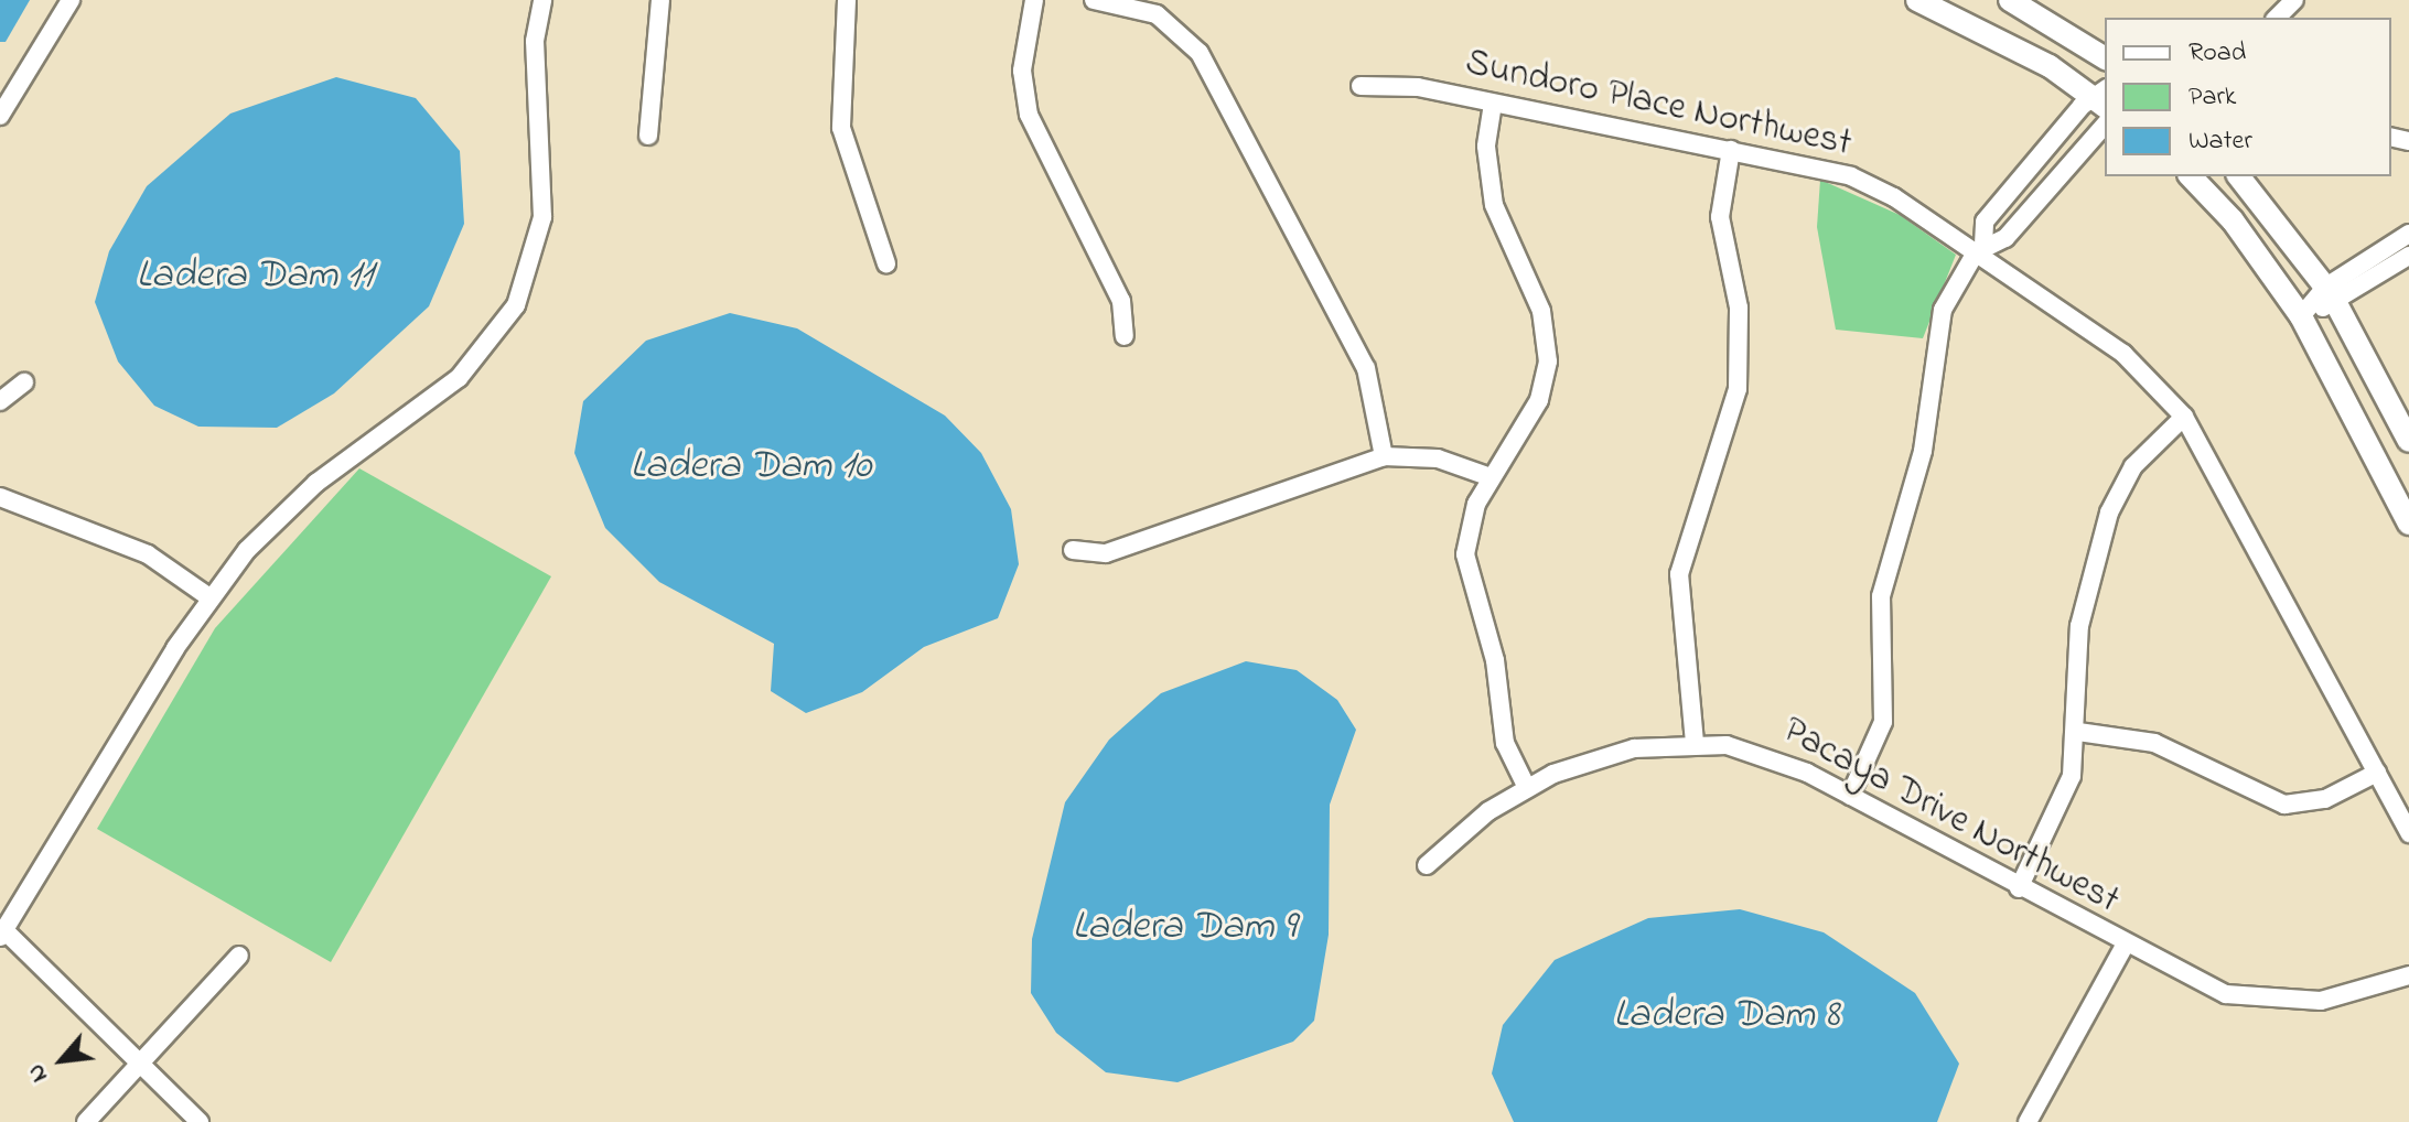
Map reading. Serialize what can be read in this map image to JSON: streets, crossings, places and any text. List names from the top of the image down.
{
  "streets": {
    "street": ["Sundoro Place Northwest", "Pacaya Drive Northwest"]
  },
  "water": [
    "Ladera Dam 11",
    "Ladera Dam 10",
    "Ladera Dam 9",
    "Ladera Dam 8"
  ],
  "legend": ["Road", "Park", "Water"],
  "north": "bottom left"
}
